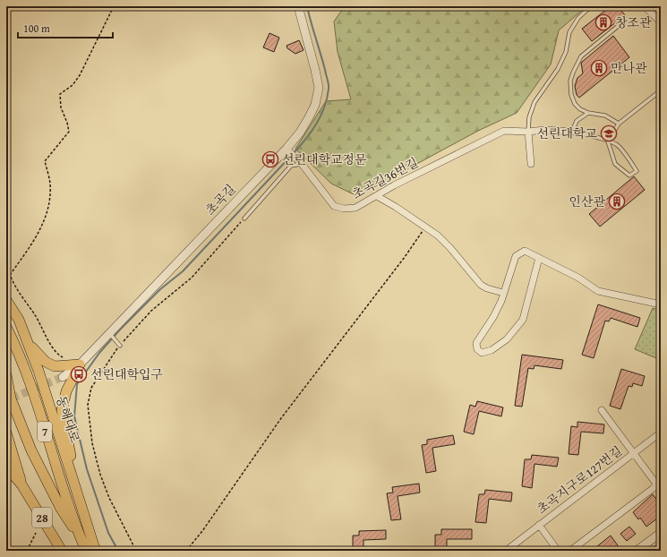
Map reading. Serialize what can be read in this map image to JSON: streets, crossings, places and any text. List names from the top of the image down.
{
  "streets": {
    "main road": ["동해대로", "7", "28"],
    "street": ["초곡길36번길", "초곡길", "초곡지구로127번길"]
  },
  "crossings": [
    ["초곡길36번길", "초곡길"]
  ],
  "places": {
    "building": ["창조관", "만나관", "인산관"],
    "school or university": ["선린대학교"],
    "bus stop": ["선린대학교정문", "선린대학입구"]
  },
  "scale_bar": "100 m"
}
